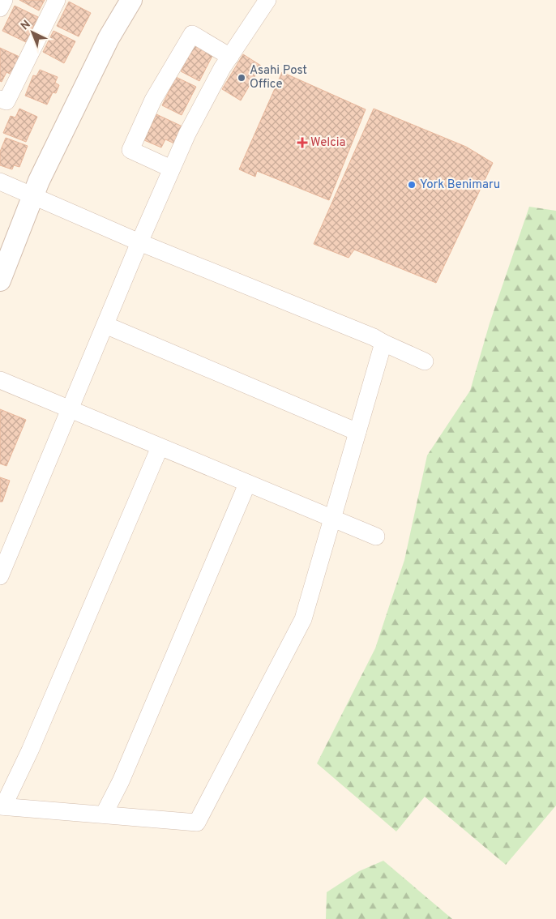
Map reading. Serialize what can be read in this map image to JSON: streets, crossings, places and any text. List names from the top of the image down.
{
  "places": {
    "other": ["Asahi Post Office", "York Benimaru"],
    "health": ["Welcia"]
  },
  "north": "top left"
}
